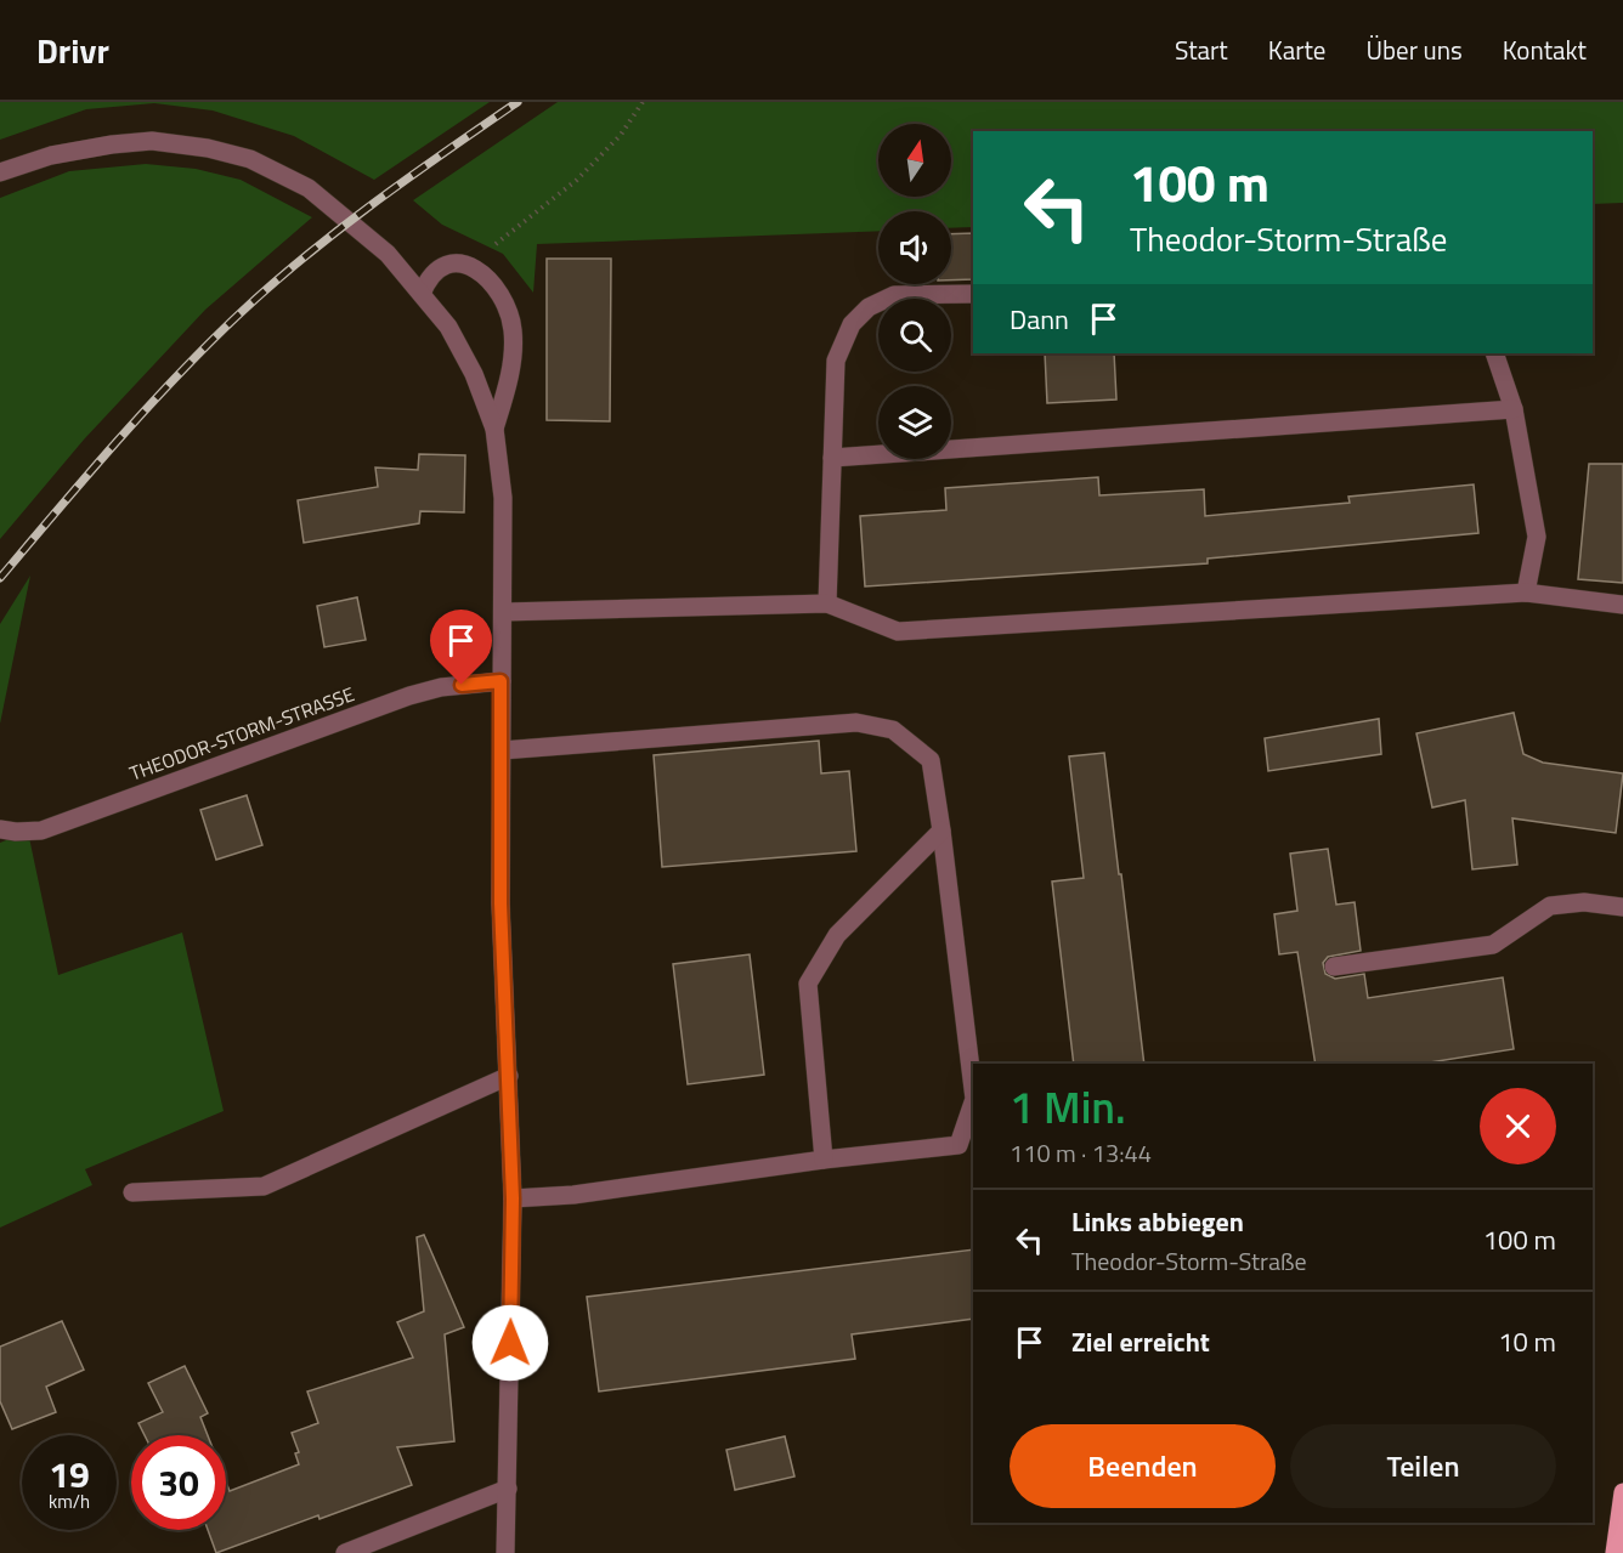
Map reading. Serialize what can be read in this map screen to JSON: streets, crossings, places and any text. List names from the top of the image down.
{
  "streets": {
    "street": ["THEODOR-STORM-STRASSE"]
  },
  "north": "top",
  "page": {
    "header": "Drivr",
    "nav": [
      "Start",
      "Karte",
      "Über uns",
      "Kontakt"
    ],
    "turn": ["100 m", "Theodor-Storm-Straße"],
    "then": "Dann",
    "heading": ["1 Min.", "110 m · 13:44"],
    "list": [
      {
        "name": "Links abbiegen",
        "note": "Theodor-Storm-Straße",
        "value": "100 m"
      },
      {
        "name": "Ziel erreicht",
        "value": "10 m"
      }
    ],
    "buttons": ["Beenden", "Teilen"],
    "speed": "19 km/h",
    "limit": "30"
  }
}
